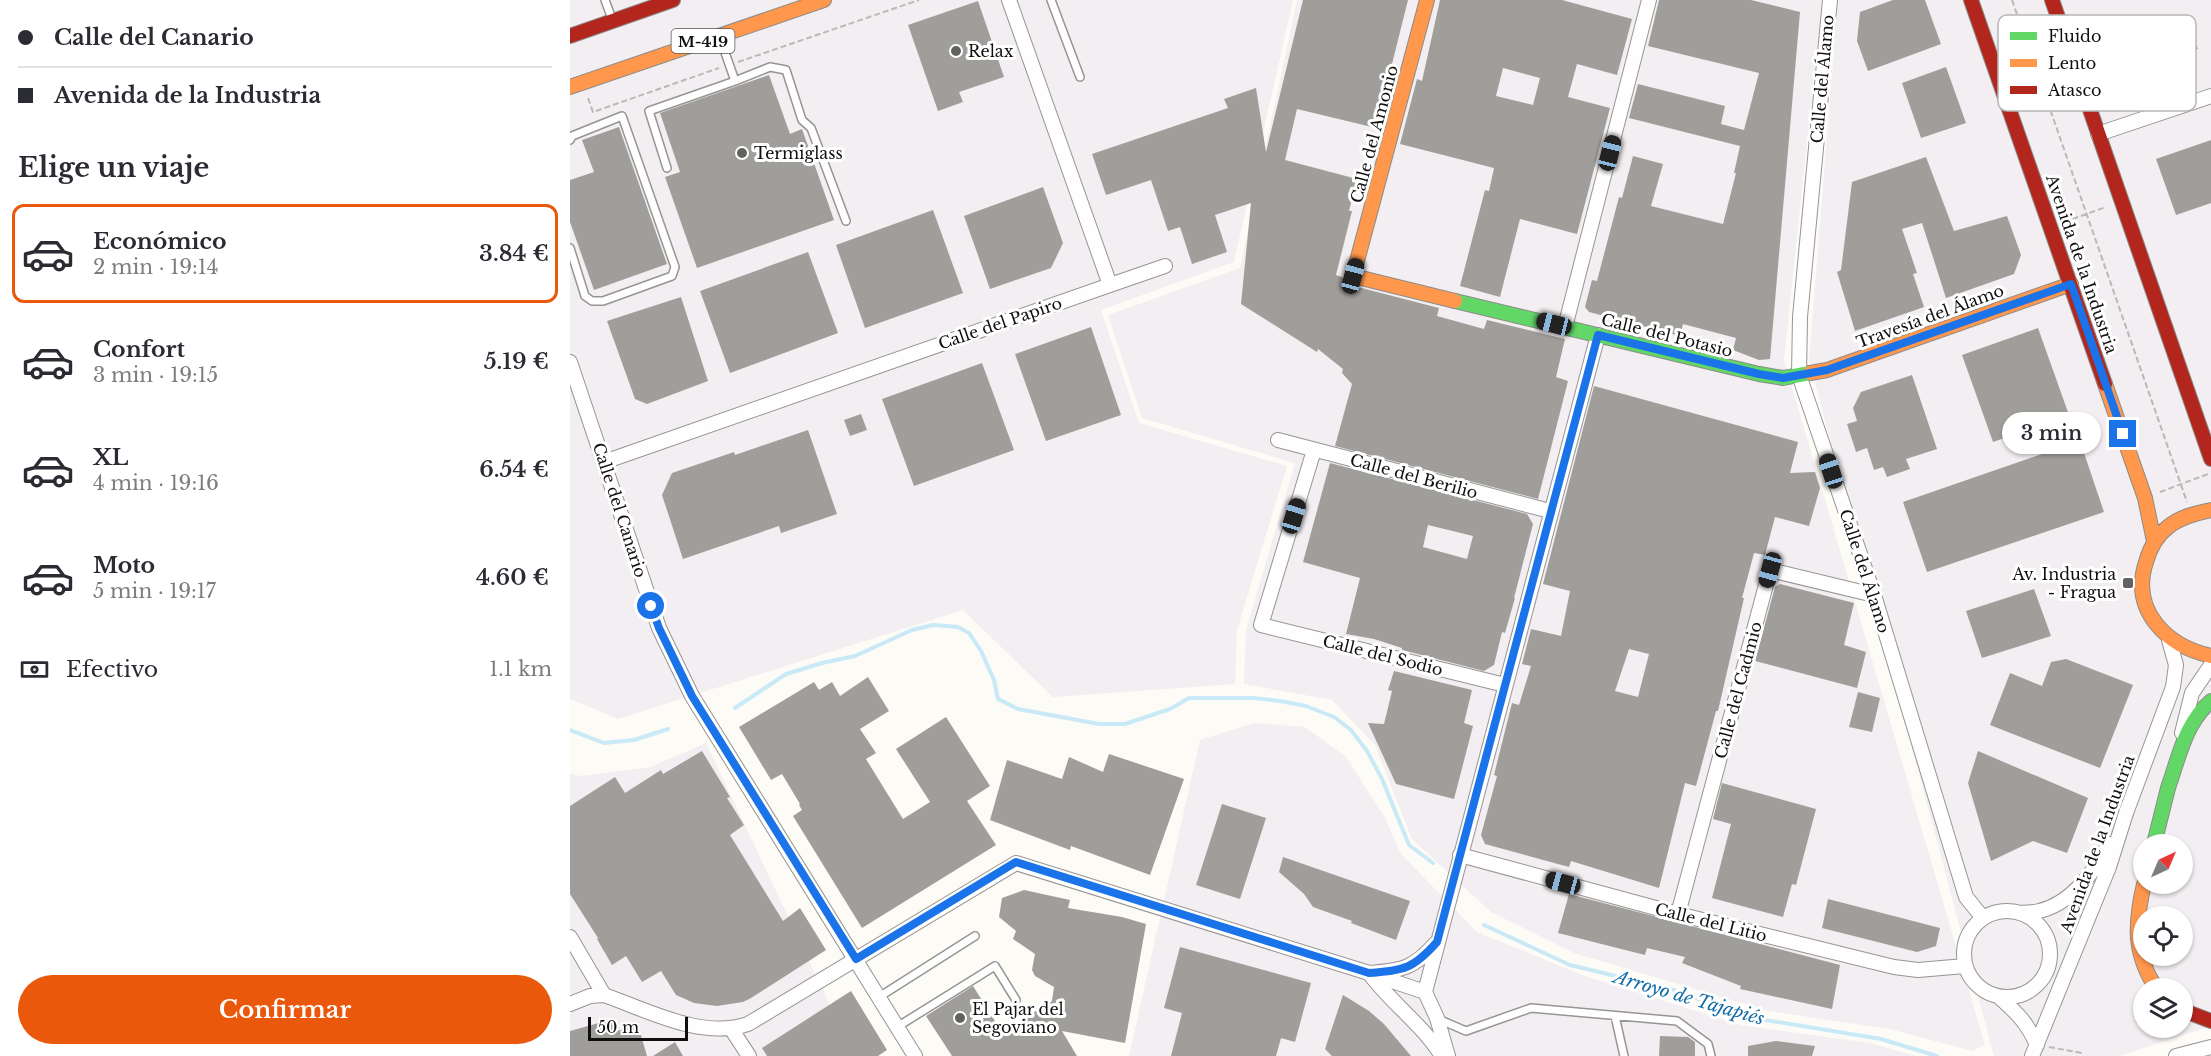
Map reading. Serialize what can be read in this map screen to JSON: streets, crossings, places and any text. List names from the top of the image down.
{
  "streets": {
    "main road": [
      "M-419",
      "Calle del Amonio",
      "Avenida de la Industria",
      "Travesía del Álamo",
      "Calle del Potasio"
    ],
    "street": [
      "Calle del Álamo",
      "Calle del Papiro",
      "Calle del Berilio",
      "Calle del Canario",
      "Calle del Sodio",
      "Calle del Cadmio",
      "Calle del Litio"
    ]
  },
  "crossings": [
    ["Calle del Álamo", "Travesía del Álamo"],
    ["Calle del Álamo", "Calle del Potasio"],
    ["Calle del Álamo", "Calle del Cadmio"],
    ["Calle del Álamo", "Calle del Litio"],
    ["Calle del Amonio", "Calle del Potasio"],
    ["Avenida de la Industria", "Travesía del Álamo"],
    ["Travesía del Álamo", "Calle del Potasio"],
    ["Calle del Papiro", "Calle del Canario"],
    ["Calle del Berilio", "Calle del Sodio"],
    ["Calle del Cadmio", "Calle del Litio"]
  ],
  "water": ["Arroyo de Tajapiés"],
  "places": {
    "other": ["Relax", "Termiglass", "El Pajar del Segoviano"],
    "transit": ["Av. Industria - Fragua"]
  },
  "legend": ["Fluido", "Lento", "Atasco"],
  "scale_bar": "50 m",
  "north": "top right",
  "page": {
    "banner": ["Calle del Canario", "Avenida de la Industria"],
    "heading": "Elige un viaje",
    "list": [
      {
        "name": "Económico",
        "note": "2 min · 19:14",
        "value": "3.84 €"
      },
      {
        "name": "Confort",
        "note": "3 min · 19:15",
        "value": "5.19 €"
      },
      {
        "name": "XL",
        "note": "4 min · 19:16",
        "value": "6.54 €"
      },
      {
        "name": "Moto",
        "note": "5 min · 19:17",
        "value": "4.60 €"
      }
    ],
    "bubble": "3 min",
    "pay": ["Efectivo", "1.1 km"],
    "buttons": "Confirmar",
    "scale": "50 m"
  }
}
